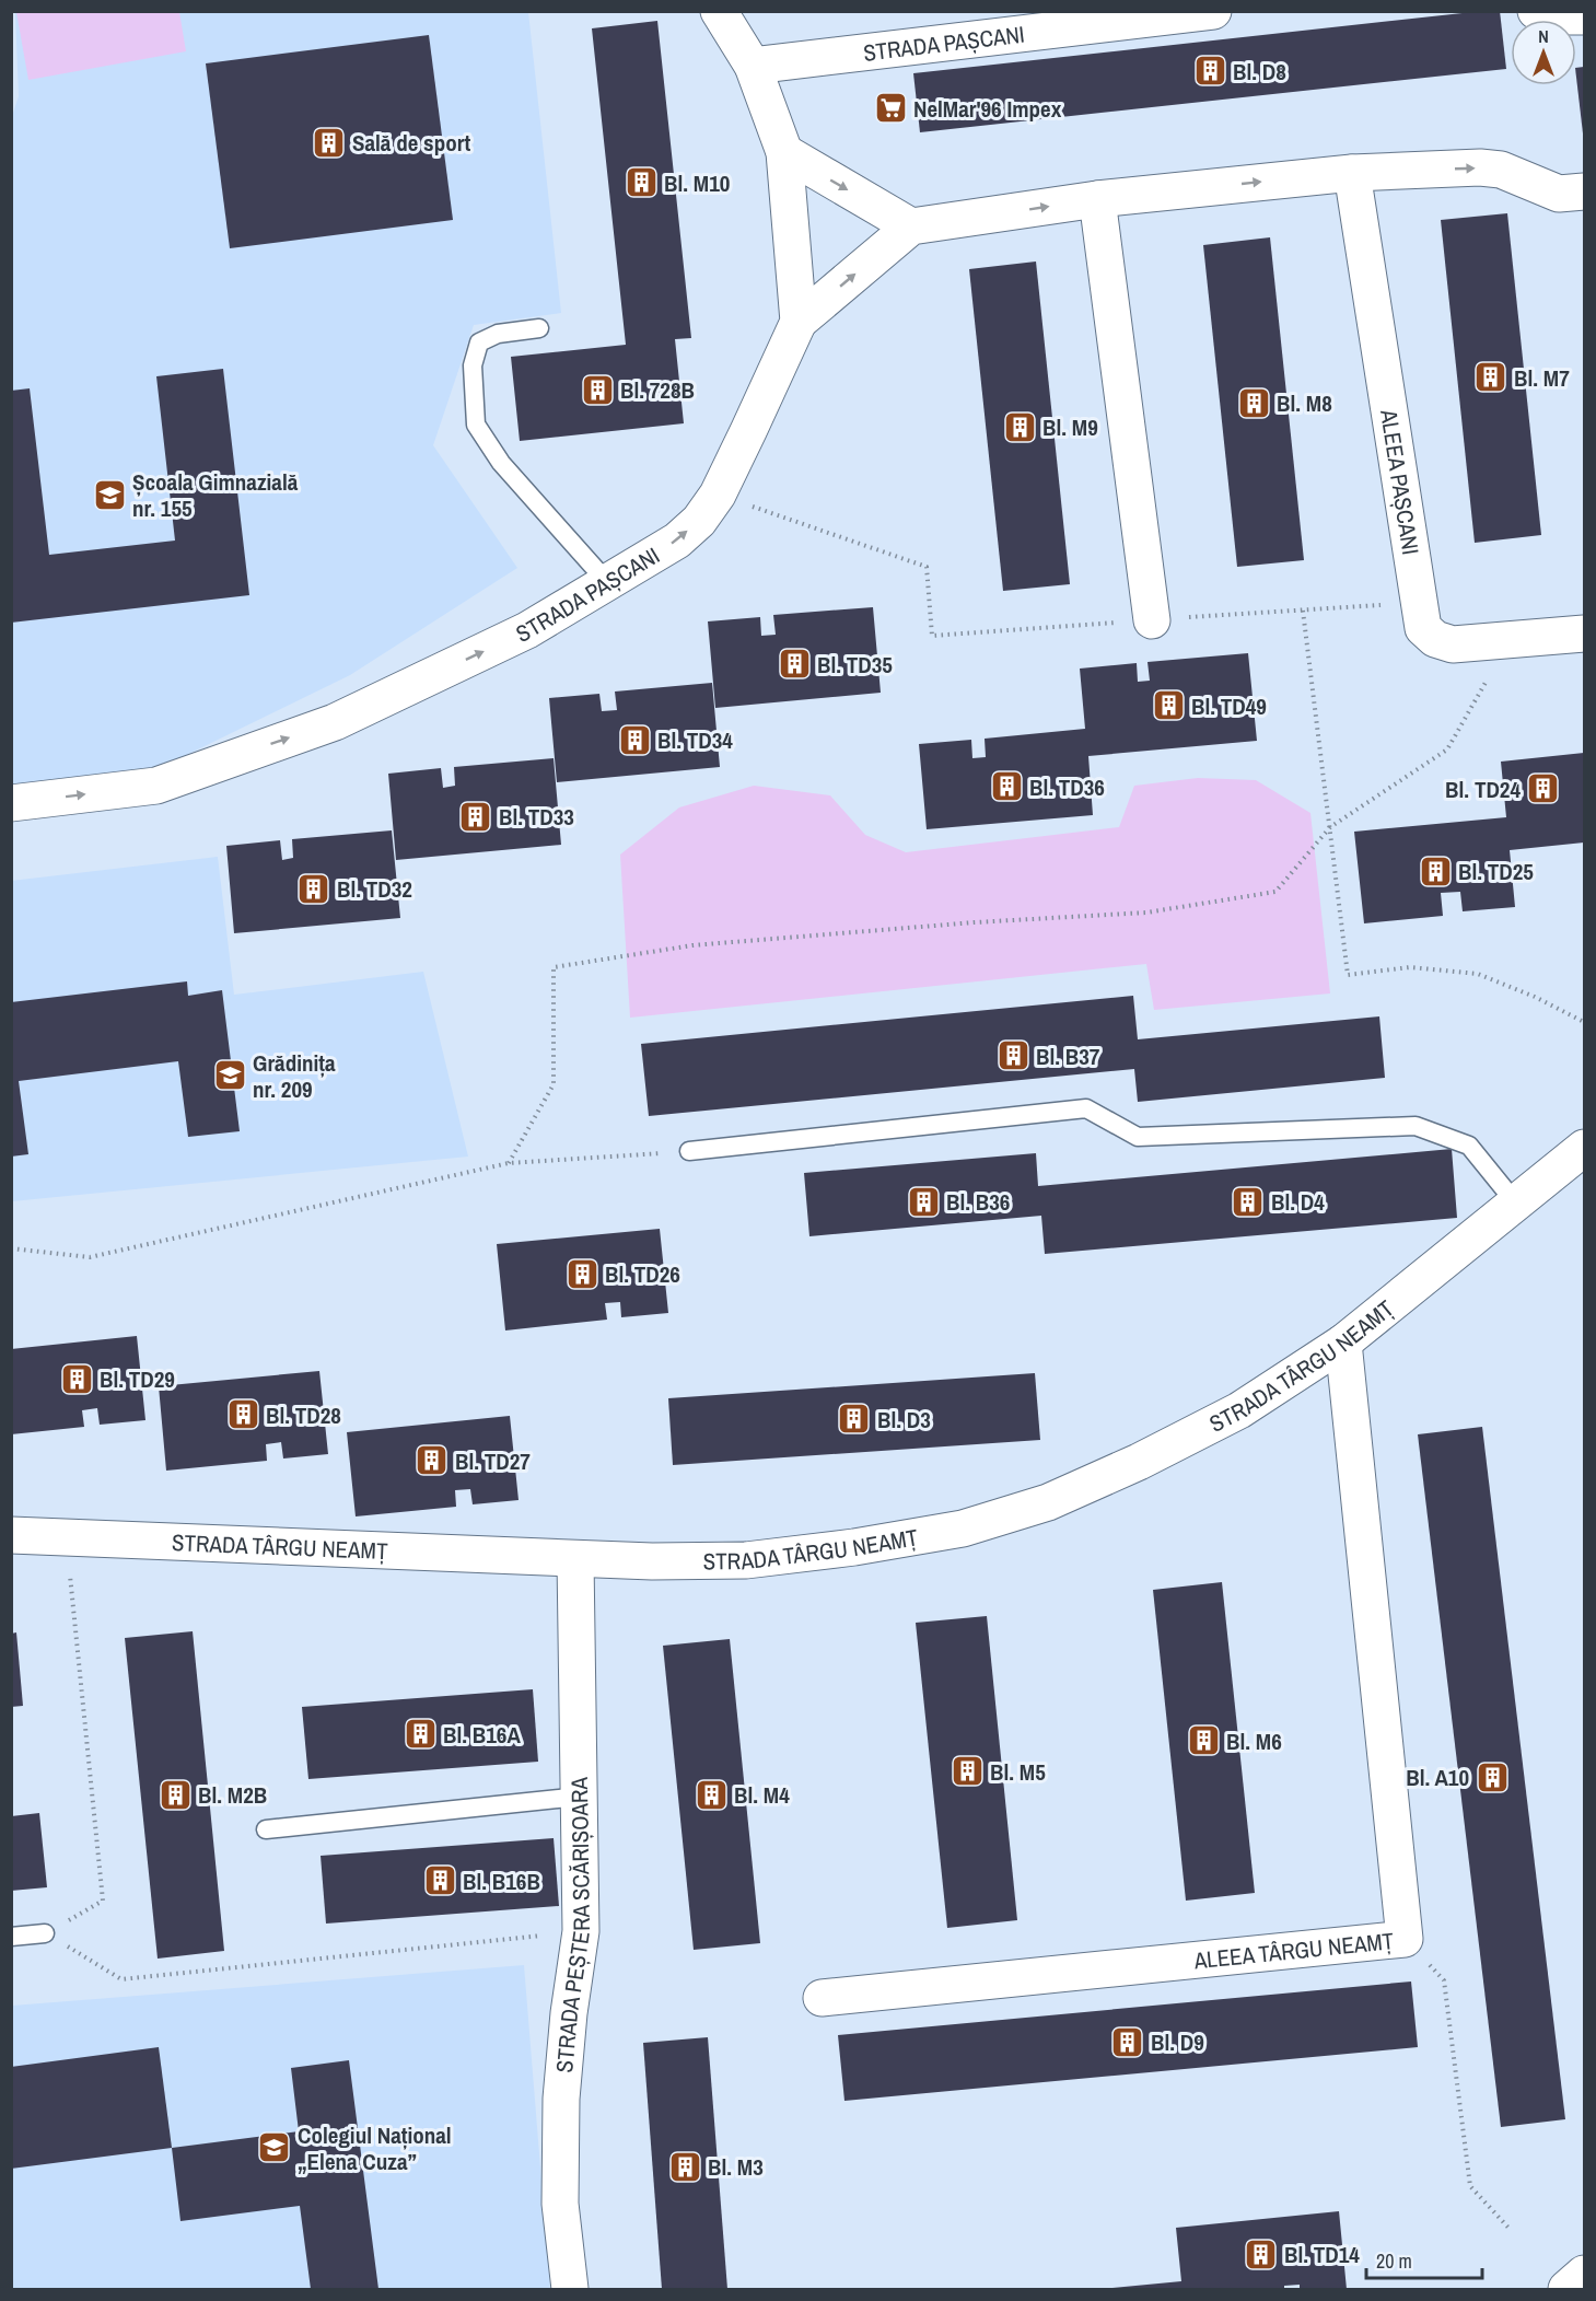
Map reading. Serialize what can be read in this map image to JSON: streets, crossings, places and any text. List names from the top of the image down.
{
  "streets": {
    "street": [
      "STRADA PAȘCANI",
      "ALEEA PAȘCANI",
      "STRADA TÂRGU NEAMȚ",
      "STRADA PEȘTERA SCĂRIȘOARA",
      "ALEEA TÂRGU NEAMȚ"
    ]
  },
  "crossings": [
    ["STRADA TÂRGU NEAMȚ", "STRADA PEȘTERA SCĂRIȘOARA"],
    ["STRADA TÂRGU NEAMȚ", "ALEEA TÂRGU NEAMȚ"]
  ],
  "one_way": ["STRADA PAȘCANI"],
  "places": {
    "building": [
      "Bl. D8",
      "Sală de sport",
      "Bl. M10",
      "Bl. M7",
      "Bl. 728B",
      "Bl. M8",
      "Bl. M9",
      "Bl. TD35",
      "Bl. TD49",
      "Bl. TD34",
      "Bl. TD36",
      "Bl. TD24",
      "Bl. TD33",
      "Bl. TD25",
      "Bl. TD32",
      "Bl. B37",
      "Bl. B36",
      "Bl. D4",
      "Bl. TD26",
      "Bl. TD29",
      "Bl. TD28",
      "Bl. D3",
      "Bl. TD27",
      "Bl. B16A",
      "Bl. M6",
      "Bl. M5",
      "Bl. A10",
      "Bl. M2B",
      "Bl. M4",
      "Bl. B16B",
      "Bl. D9",
      "Bl. M3",
      "Bl. TD14"
    ],
    "supermarket": ["NelMar'96 Impex"],
    "school or university": ["Școala Gimnazială nr. 155", "Grădinița nr. 209", "Colegiul Național „Elena Cuza”"]
  },
  "scale_bar": "20 m",
  "north": "top"
}
